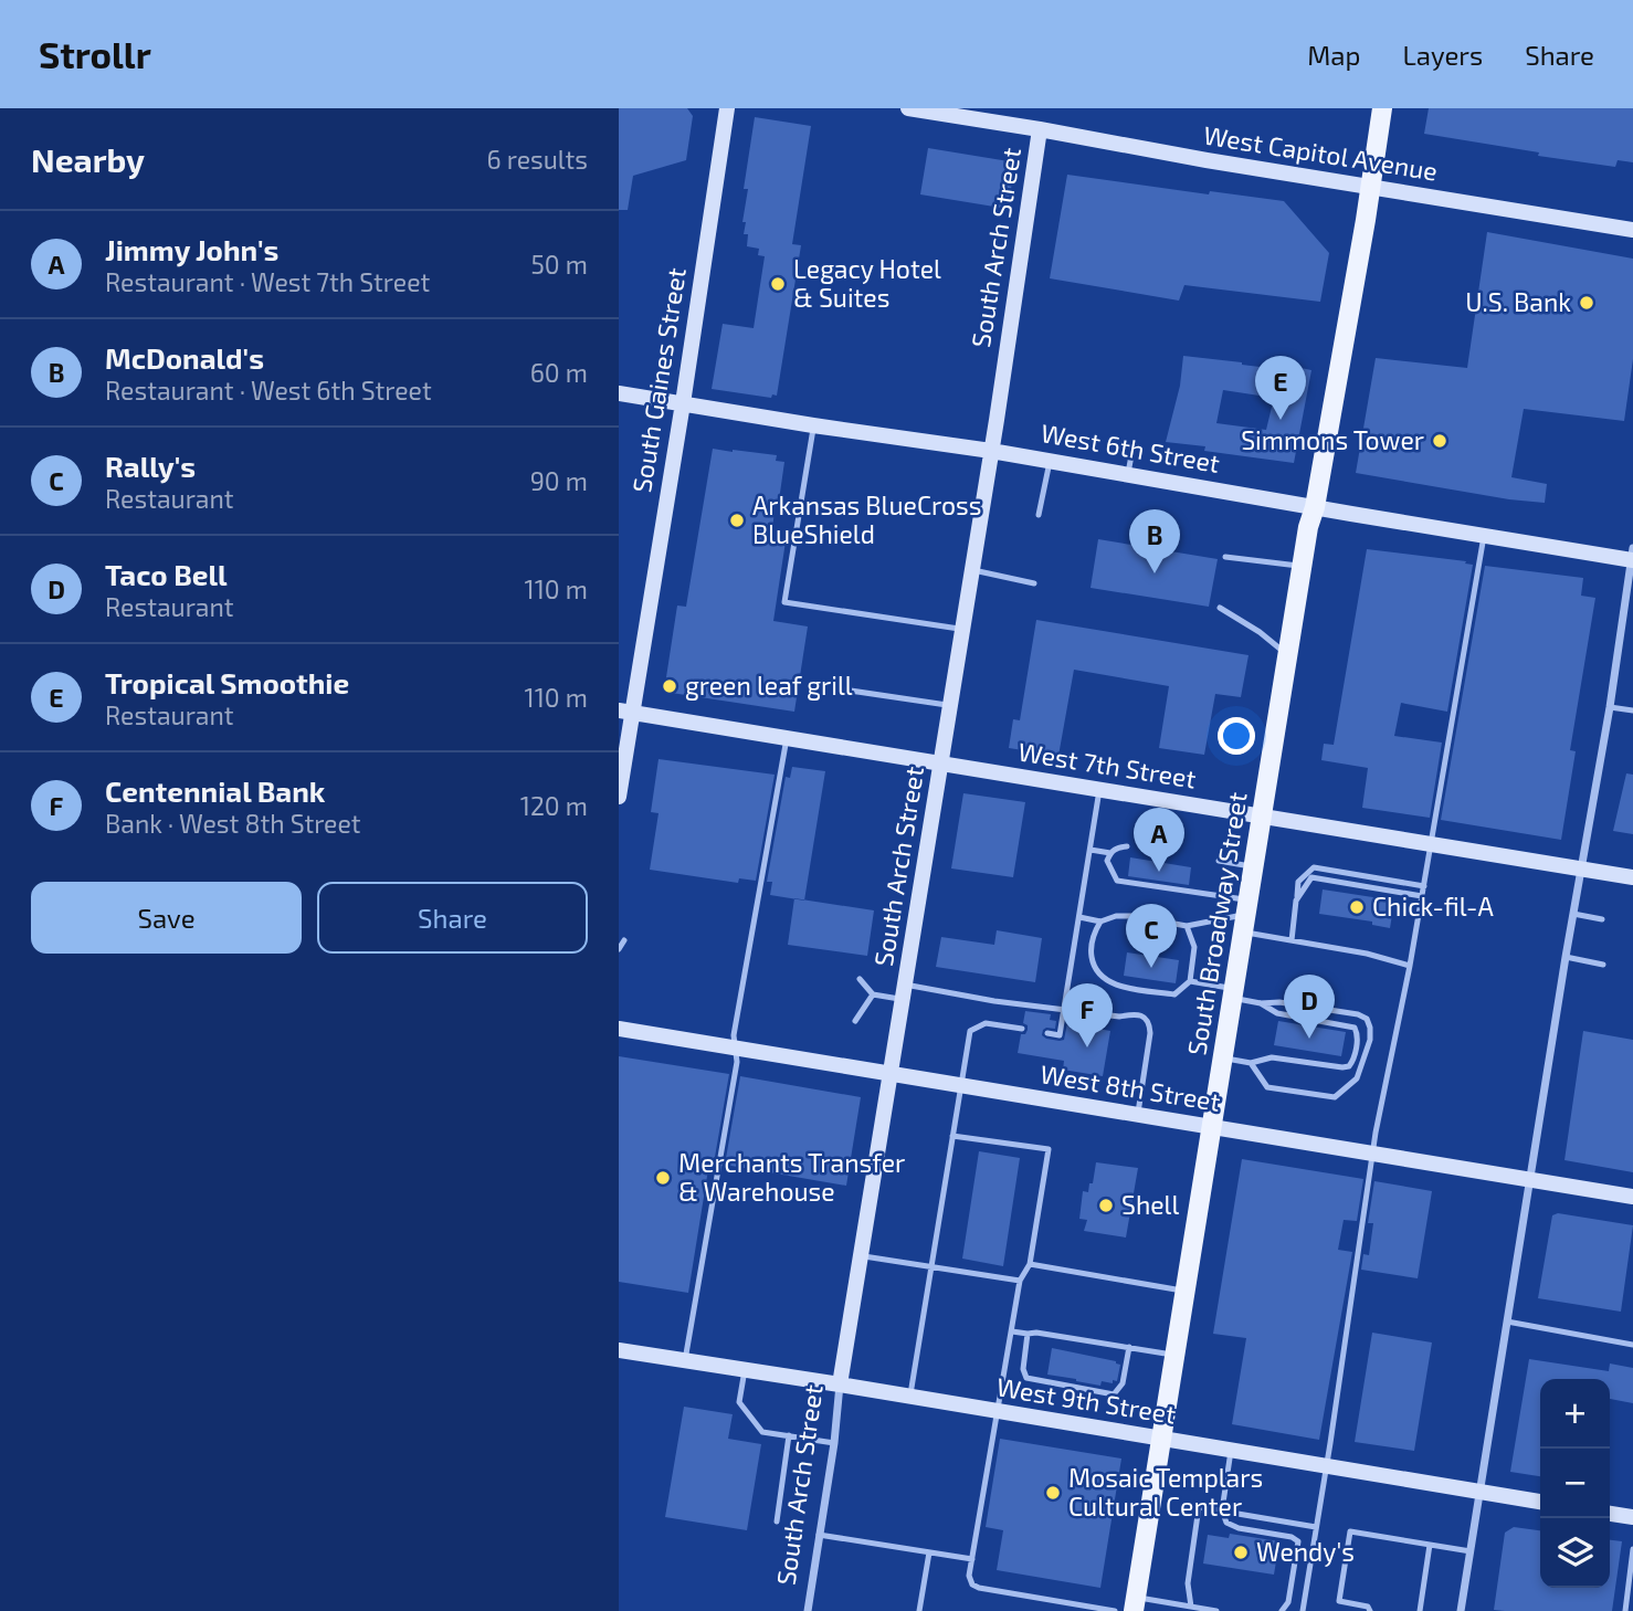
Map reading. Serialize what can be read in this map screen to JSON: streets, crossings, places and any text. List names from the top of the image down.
{
  "streets": {
    "main road": ["South Broadway Street"],
    "street": [
      "West Capitol Avenue",
      "South Arch Street",
      "South Gaines Street",
      "West 6th Street",
      "West 7th Street",
      "West 8th Street",
      "West 9th Street"
    ]
  },
  "crossings": [
    ["West Capitol Avenue", "South Arch Street"],
    ["West Capitol Avenue", "South Broadway Street"],
    ["South Arch Street", "West 6th Street"],
    ["South Arch Street", "West 7th Street"],
    ["South Arch Street", "West 8th Street"],
    ["South Arch Street", "West 9th Street"],
    ["South Gaines Street", "West 6th Street"],
    ["South Gaines Street", "West 7th Street"],
    ["West 6th Street", "South Broadway Street"],
    ["West 7th Street", "South Broadway Street"],
    ["South Broadway Street", "West 8th Street"],
    ["South Broadway Street", "West 9th Street"]
  ],
  "places": [
    "Legacy Hotel & Suites",
    "U.S. Bank",
    "Simmons Tower",
    "Arkansas BlueCross BlueShield",
    "green leaf grill",
    "Chick-fil-A",
    "Merchants Transfer & Warehouse",
    "Shell",
    "Mosaic Templars Cultural Center",
    "Wendy's"
  ],
  "page": {
    "header": "Strollr",
    "nav": ["Map", "Layers", "Share"],
    "heading": ["Nearby", "6 results"],
    "list": [
      {
        "mark": "A",
        "name": "Jimmy John's",
        "note": "Restaurant · West 7th Street",
        "value": "50 m"
      },
      {
        "mark": "B",
        "name": "McDonald's",
        "note": "Restaurant · West 6th Street",
        "value": "60 m"
      },
      {
        "mark": "C",
        "name": "Rally's",
        "note": "Restaurant",
        "value": "90 m"
      },
      {
        "mark": "D",
        "name": "Taco Bell",
        "note": "Restaurant",
        "value": "110 m"
      },
      {
        "mark": "E",
        "name": "Tropical Smoothie",
        "note": "Restaurant",
        "value": "110 m"
      },
      {
        "mark": "F",
        "name": "Centennial Bank",
        "note": "Bank · West 8th Street",
        "value": "120 m"
      }
    ],
    "pins": [
      "E",
      "B",
      "A",
      "C",
      "D",
      "F"
    ],
    "buttons": ["Save", "Share"],
    "map_buttons": ["+", "−"]
  }
}
